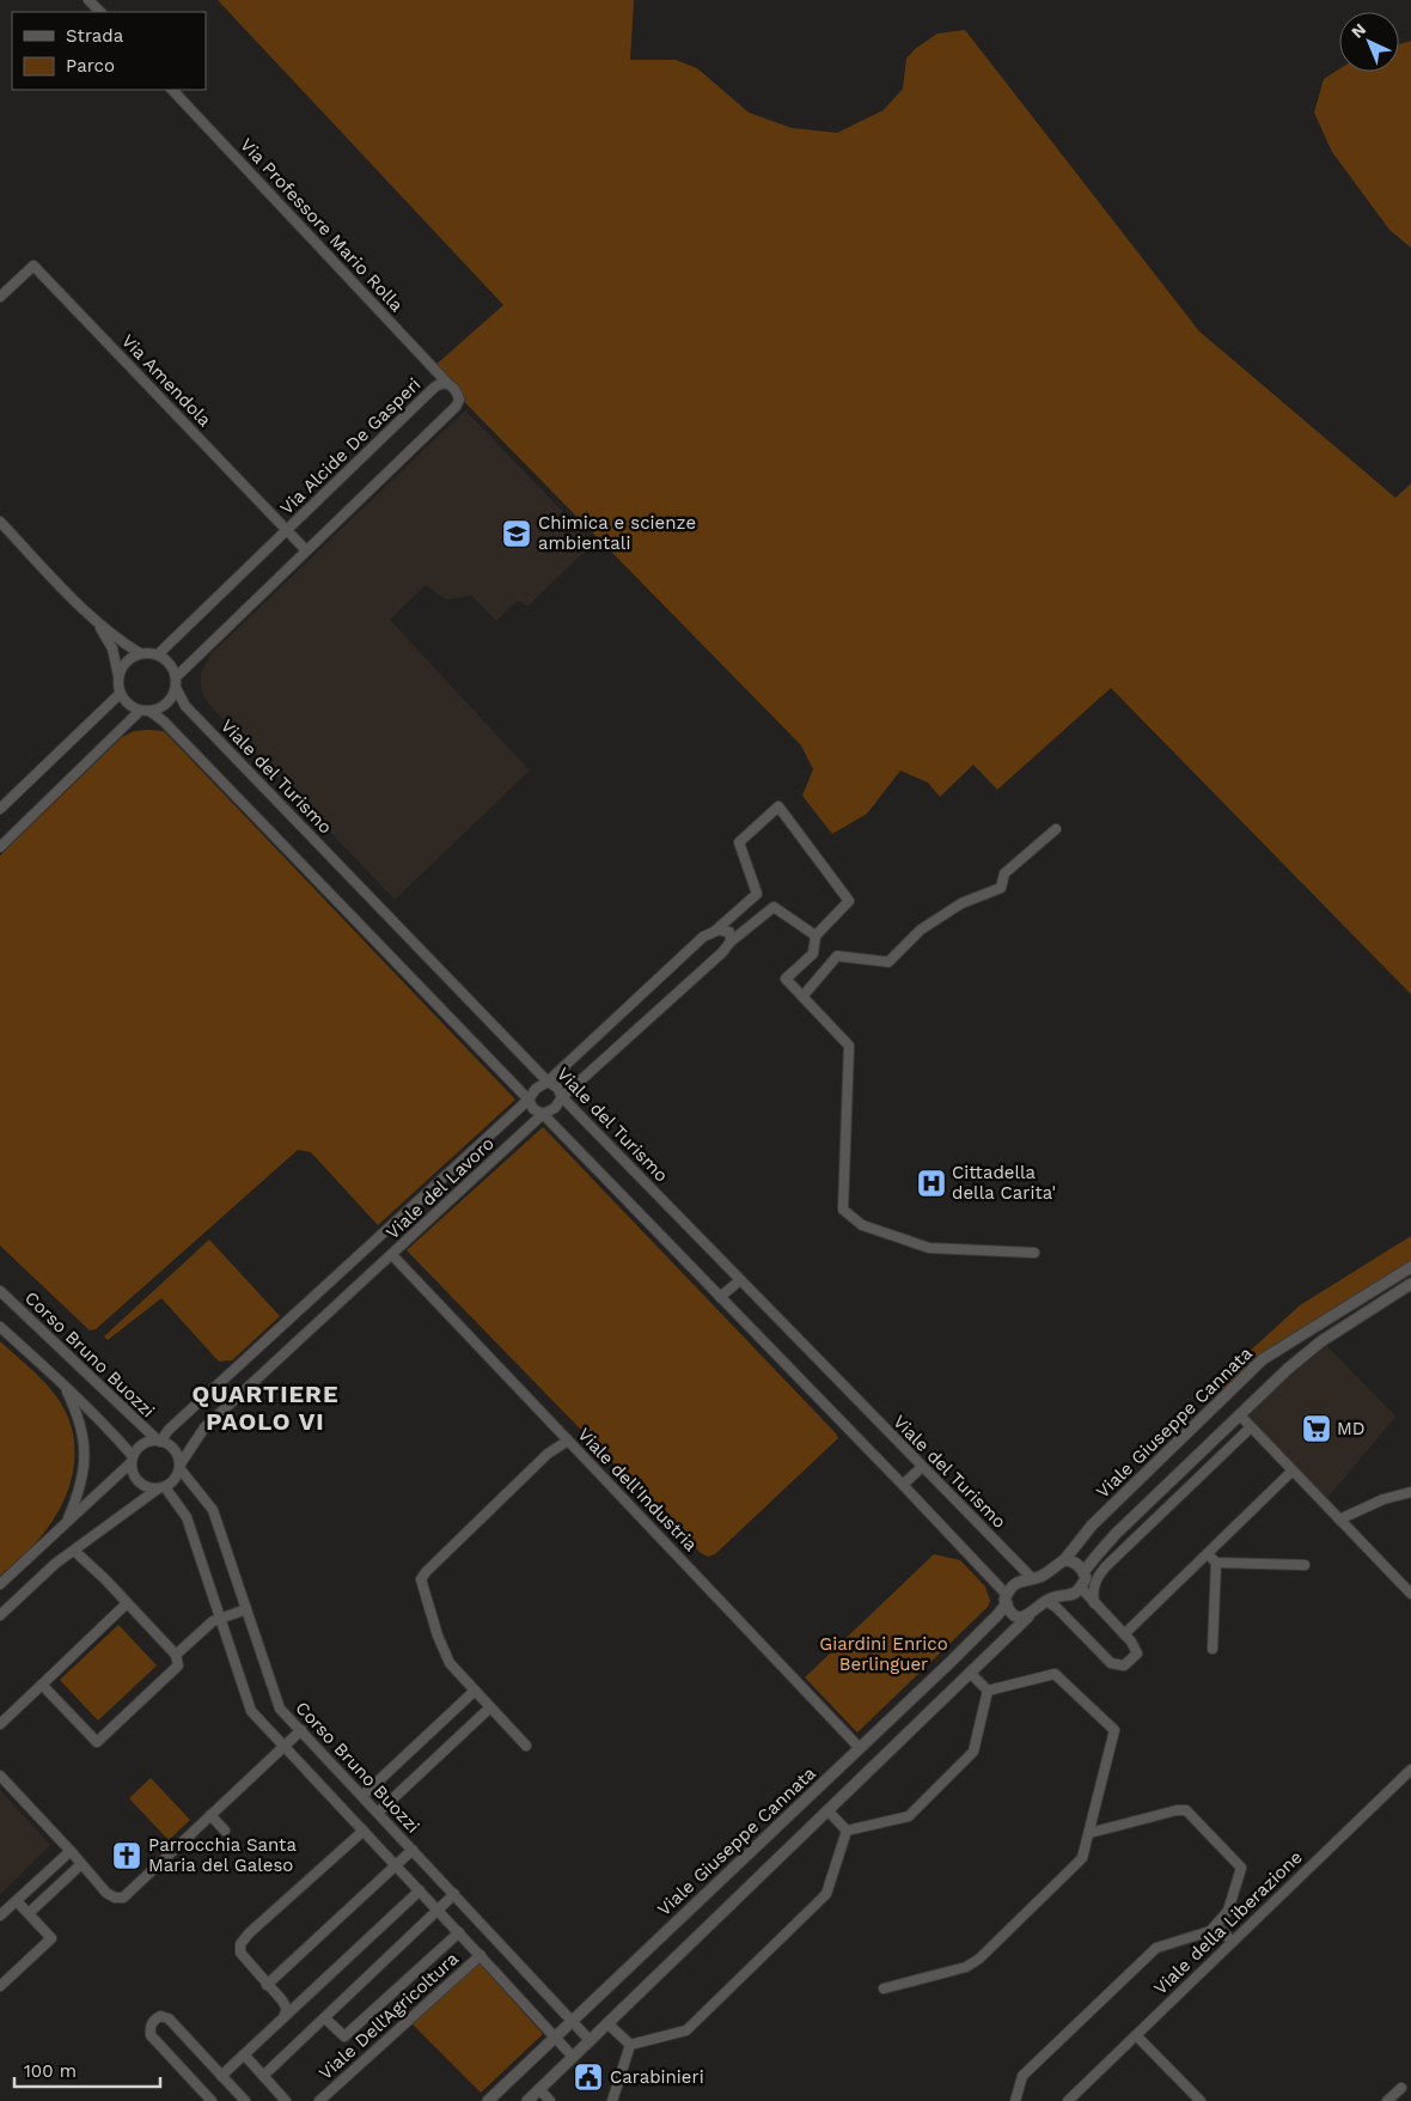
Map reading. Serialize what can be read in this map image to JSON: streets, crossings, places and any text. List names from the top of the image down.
{
  "streets": {
    "street": [
      "Via Professore Mario Rolla",
      "Via Amendola",
      "Via Alcide De Gasperi",
      "Viale del Turismo",
      "Viale del Lavoro",
      "Corso Bruno Buozzi",
      "Viale Giuseppe Cannata",
      "Viale dell'Industria",
      "Viale della Liberazione",
      "Viale Dell'Agricoltura"
    ]
  },
  "crossings": [
    ["Via Professore Mario Rolla", "Via Alcide De Gasperi"],
    ["Via Amendola", "Via Alcide De Gasperi"],
    ["Via Alcide De Gasperi", "Viale del Turismo"],
    ["Viale del Turismo", "Viale del Lavoro"],
    ["Viale del Turismo", "Viale Giuseppe Cannata"],
    ["Viale del Lavoro", "Corso Bruno Buozzi"],
    ["Viale del Lavoro", "Viale dell'Industria"],
    ["Corso Bruno Buozzi", "Viale Giuseppe Cannata"],
    ["Viale Giuseppe Cannata", "Viale dell'Industria"]
  ],
  "districts": ["QUARTIERE PAOLO VI"],
  "parks": ["Giardini Enrico Berlinguer"],
  "places": {
    "school or university": ["Chimica e scienze ambientali"],
    "hospital": ["Cittadella della Carita'"],
    "supermarket": ["MD"],
    "church": ["Parrocchia Santa Maria del Galeso"],
    "public building": ["Carabinieri"]
  },
  "legend": ["Strada", "Parco"],
  "scale_bar": "100 m",
  "north": "top left"
}
